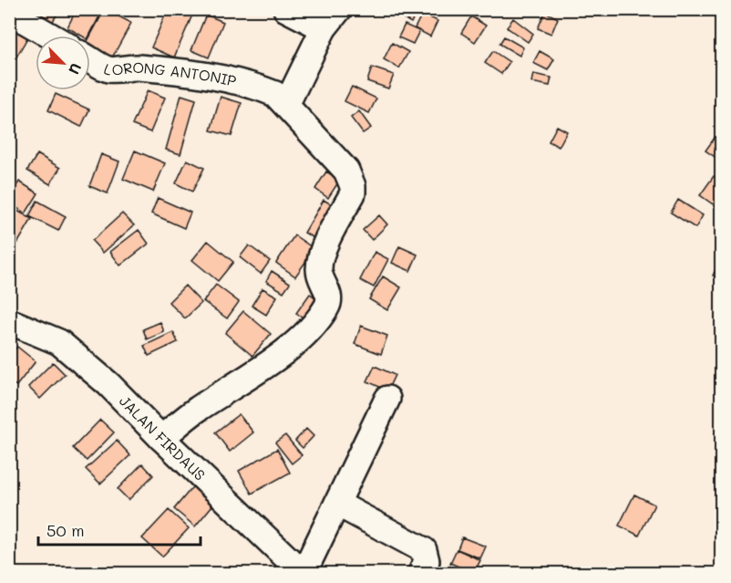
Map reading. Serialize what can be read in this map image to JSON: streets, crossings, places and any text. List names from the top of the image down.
{
  "streets": {
    "street": ["LORONG ANTONIP", "JALAN FIRDAUS"]
  },
  "scale_bar": "50 m",
  "north": "bottom right"
}
